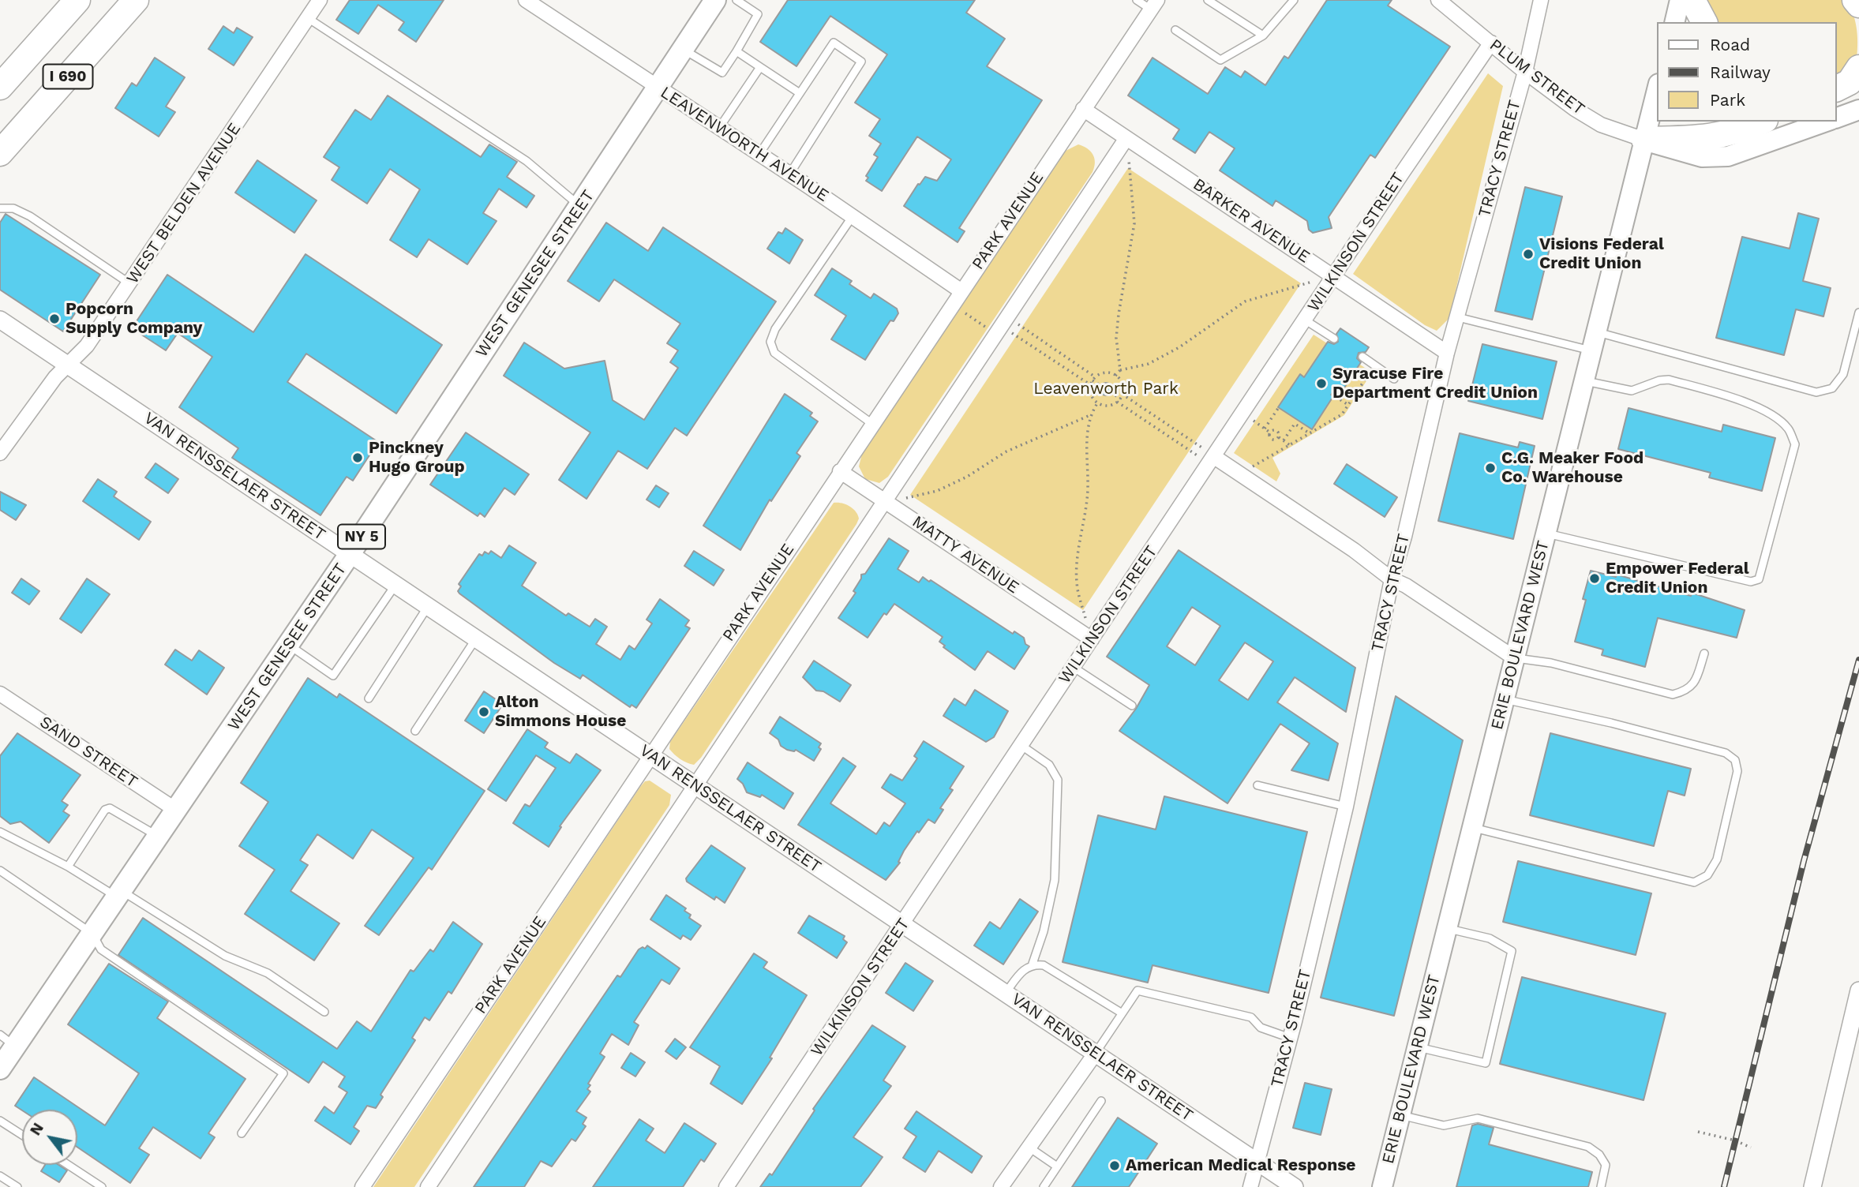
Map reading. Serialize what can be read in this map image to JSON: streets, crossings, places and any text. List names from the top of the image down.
{
  "streets": {
    "highway": ["I 690"],
    "main road": ["WEST GENESEE STREET", "NY 5", "ERIE BOULEVARD WEST"],
    "street": [
      "PLUM STREET",
      "LEAVENWORTH AVENUE",
      "TRACY STREET",
      "WEST BELDEN AVENUE",
      "PARK AVENUE",
      "BARKER AVENUE",
      "WILKINSON STREET",
      "VAN RENSSELAER STREET",
      "MATTY AVENUE",
      "SAND STREET"
    ]
  },
  "crossings": [
    ["PLUM STREET", "TRACY STREET"],
    ["PLUM STREET", "WILKINSON STREET"],
    ["PLUM STREET", "ERIE BOULEVARD WEST"],
    ["LEAVENWORTH AVENUE", "PARK AVENUE"],
    ["LEAVENWORTH AVENUE", "WEST GENESEE STREET"],
    ["TRACY STREET", "BARKER AVENUE"],
    ["TRACY STREET", "VAN RENSSELAER STREET"],
    ["WEST BELDEN AVENUE", "VAN RENSSELAER STREET"],
    ["PARK AVENUE", "BARKER AVENUE"],
    ["PARK AVENUE", "VAN RENSSELAER STREET"],
    ["PARK AVENUE", "MATTY AVENUE"],
    ["BARKER AVENUE", "WILKINSON STREET"],
    ["WILKINSON STREET", "VAN RENSSELAER STREET"],
    ["WILKINSON STREET", "MATTY AVENUE"],
    ["WEST GENESEE STREET", "VAN RENSSELAER STREET"],
    ["WEST GENESEE STREET", "SAND STREET"]
  ],
  "parks": ["Leavenworth Park"],
  "places": [
    "Visions Federal Credit Union",
    "Popcorn Supply Company",
    "Syracuse Fire Department Credit Union",
    "Pinckney Hugo Group",
    "C.G. Meaker Food Co. Warehouse",
    "Empower Federal Credit Union",
    "Alton Simmons House",
    "American Medical Response"
  ],
  "legend": ["Road", "Railway", "Park"],
  "north": "top left"
}
